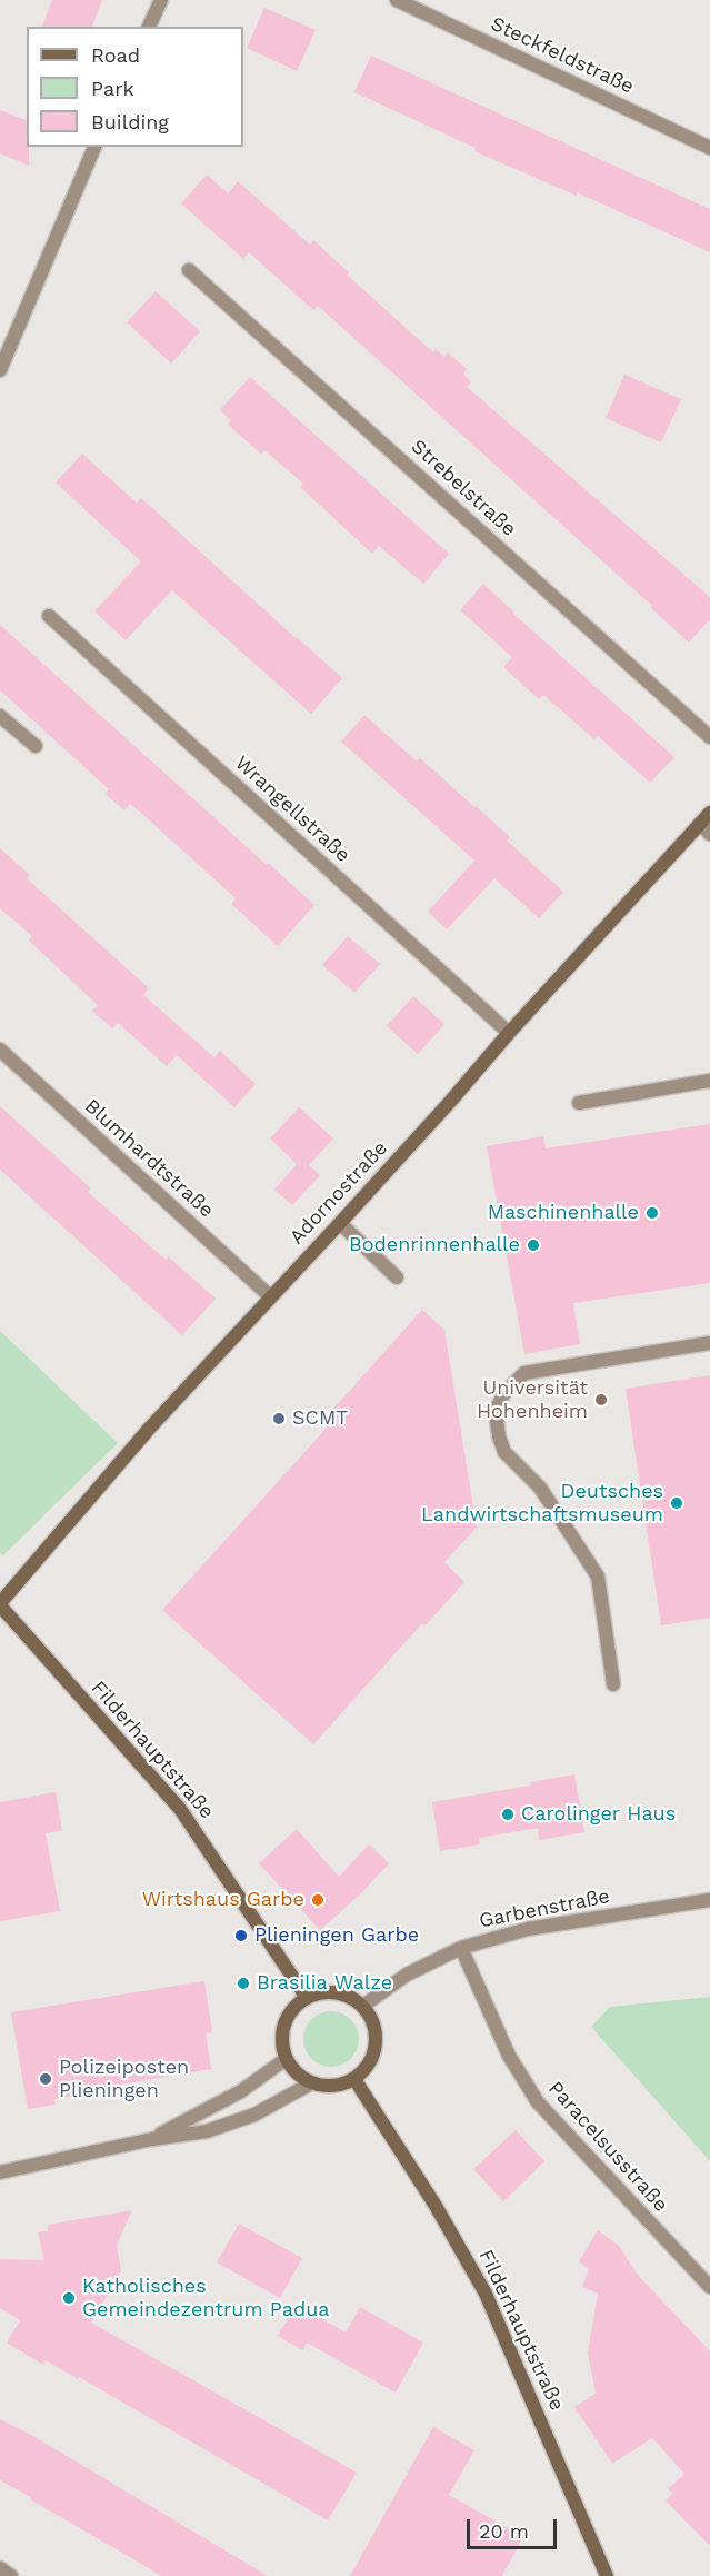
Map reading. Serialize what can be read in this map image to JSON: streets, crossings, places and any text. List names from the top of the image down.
{
  "streets": {
    "main road": ["Adornostraße", "Filderhauptstraße"],
    "street": [
      "Steckfeldstraße",
      "Strebelstraße",
      "Wrangellstraße",
      "Blumhardtstraße",
      "Garbenstraße",
      "Paracelsusstraße"
    ]
  },
  "crossings": [
    ["Wrangellstraße", "Adornostraße"],
    ["Blumhardtstraße", "Adornostraße"],
    ["Adornostraße", "Filderhauptstraße"],
    ["Filderhauptstraße", "Garbenstraße"],
    ["Garbenstraße", "Paracelsusstraße"]
  ],
  "places": [
    "Maschinenhalle",
    "Bodenrinnenhalle",
    "Universität Hohenheim",
    "SCMT",
    "Deutsches Landwirtschaftsmuseum",
    "Carolinger Haus",
    "Wirtshaus Garbe",
    "Plieningen Garbe",
    "Brasilia Walze",
    "Polizeiposten Plieningen",
    "Katholisches Gemeindezentrum Padua"
  ],
  "legend": ["Road", "Park", "Building"],
  "scale_bar": "20 m"
}
